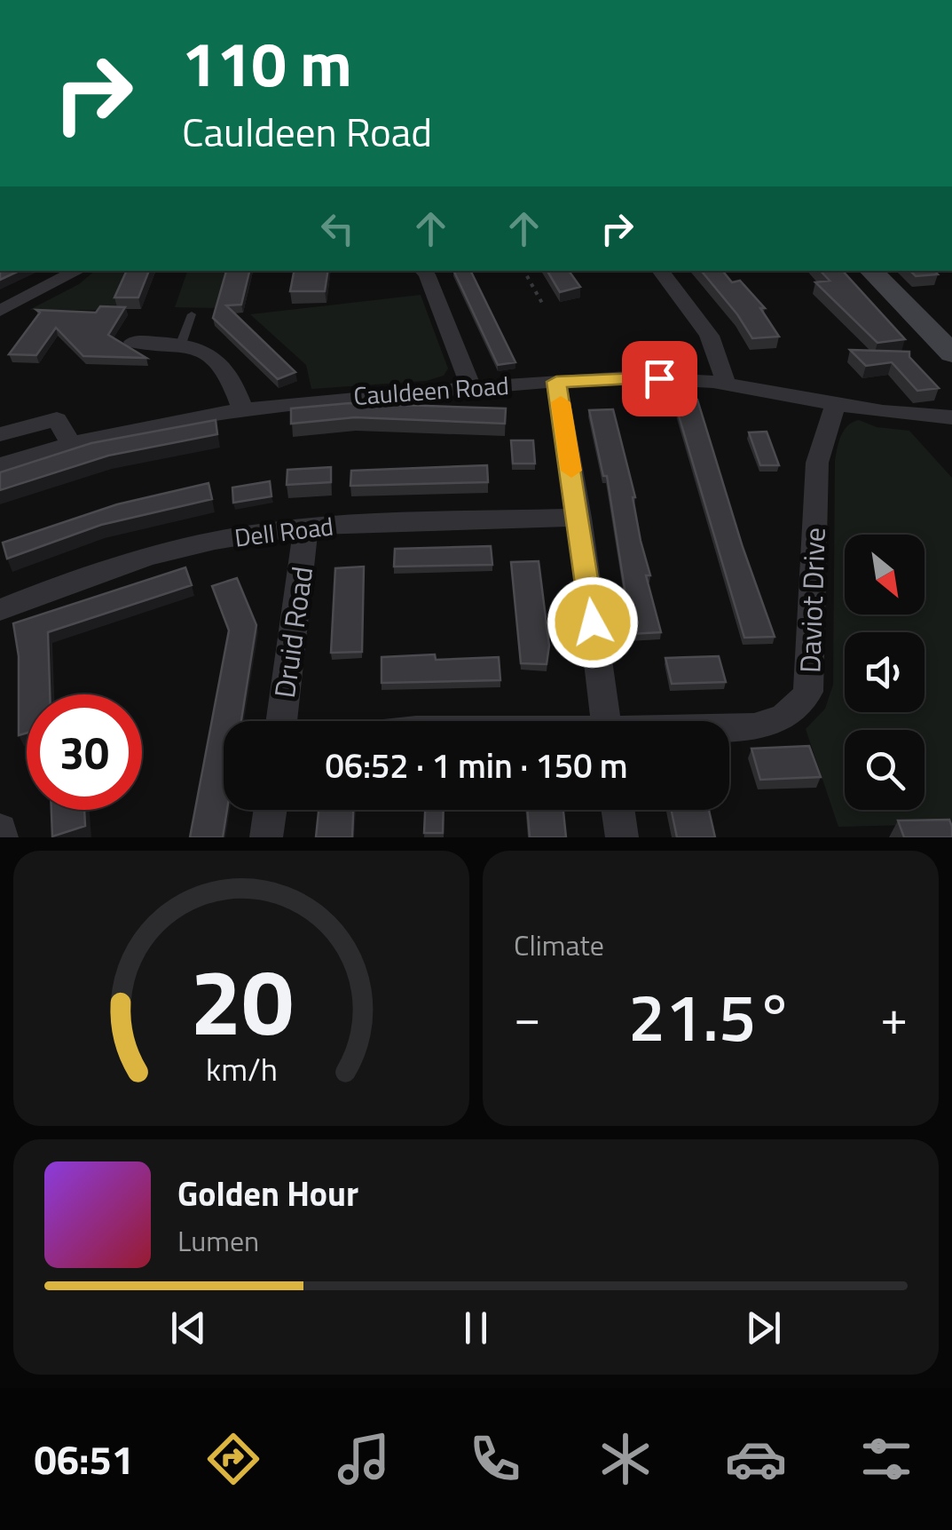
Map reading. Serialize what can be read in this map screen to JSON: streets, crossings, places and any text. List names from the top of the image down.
{
  "streets": {
    "street": [
      "Cauldeen Road",
      "Dell Road",
      "Daviot Drive",
      "Druid Road"
    ]
  },
  "crossings": [
    ["Cauldeen Road", "Daviot Drive"],
    ["Dell Road", "Druid Road"]
  ],
  "north": "bottom right",
  "page": {
    "turn": ["110 m", "Cauldeen Road"],
    "limit": "30",
    "trip": "06:52 · 1 min · 150 m",
    "tile": "Climate",
    "heat": ["−", "21.5°", "+"],
    "song": ["Golden Hour", "Lumen"],
    "tabs": "06:51",
    "gauge": ["20", "km/h"]
  }
}
